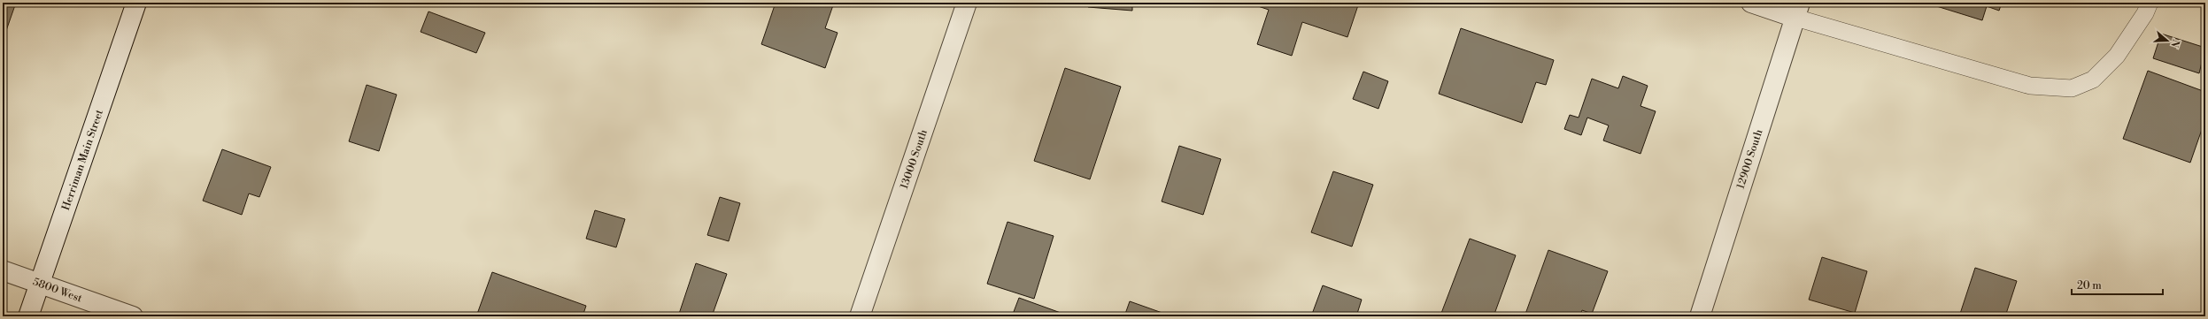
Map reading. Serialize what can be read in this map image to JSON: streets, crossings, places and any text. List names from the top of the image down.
{
  "streets": {
    "street": [
      "13000 South",
      "12900 South",
      "Herriman Main Street",
      "5800 West"
    ]
  },
  "crossings": [
    ["Herriman Main Street", "5800 West"]
  ],
  "scale_bar": "20 m",
  "north": "right"
}
